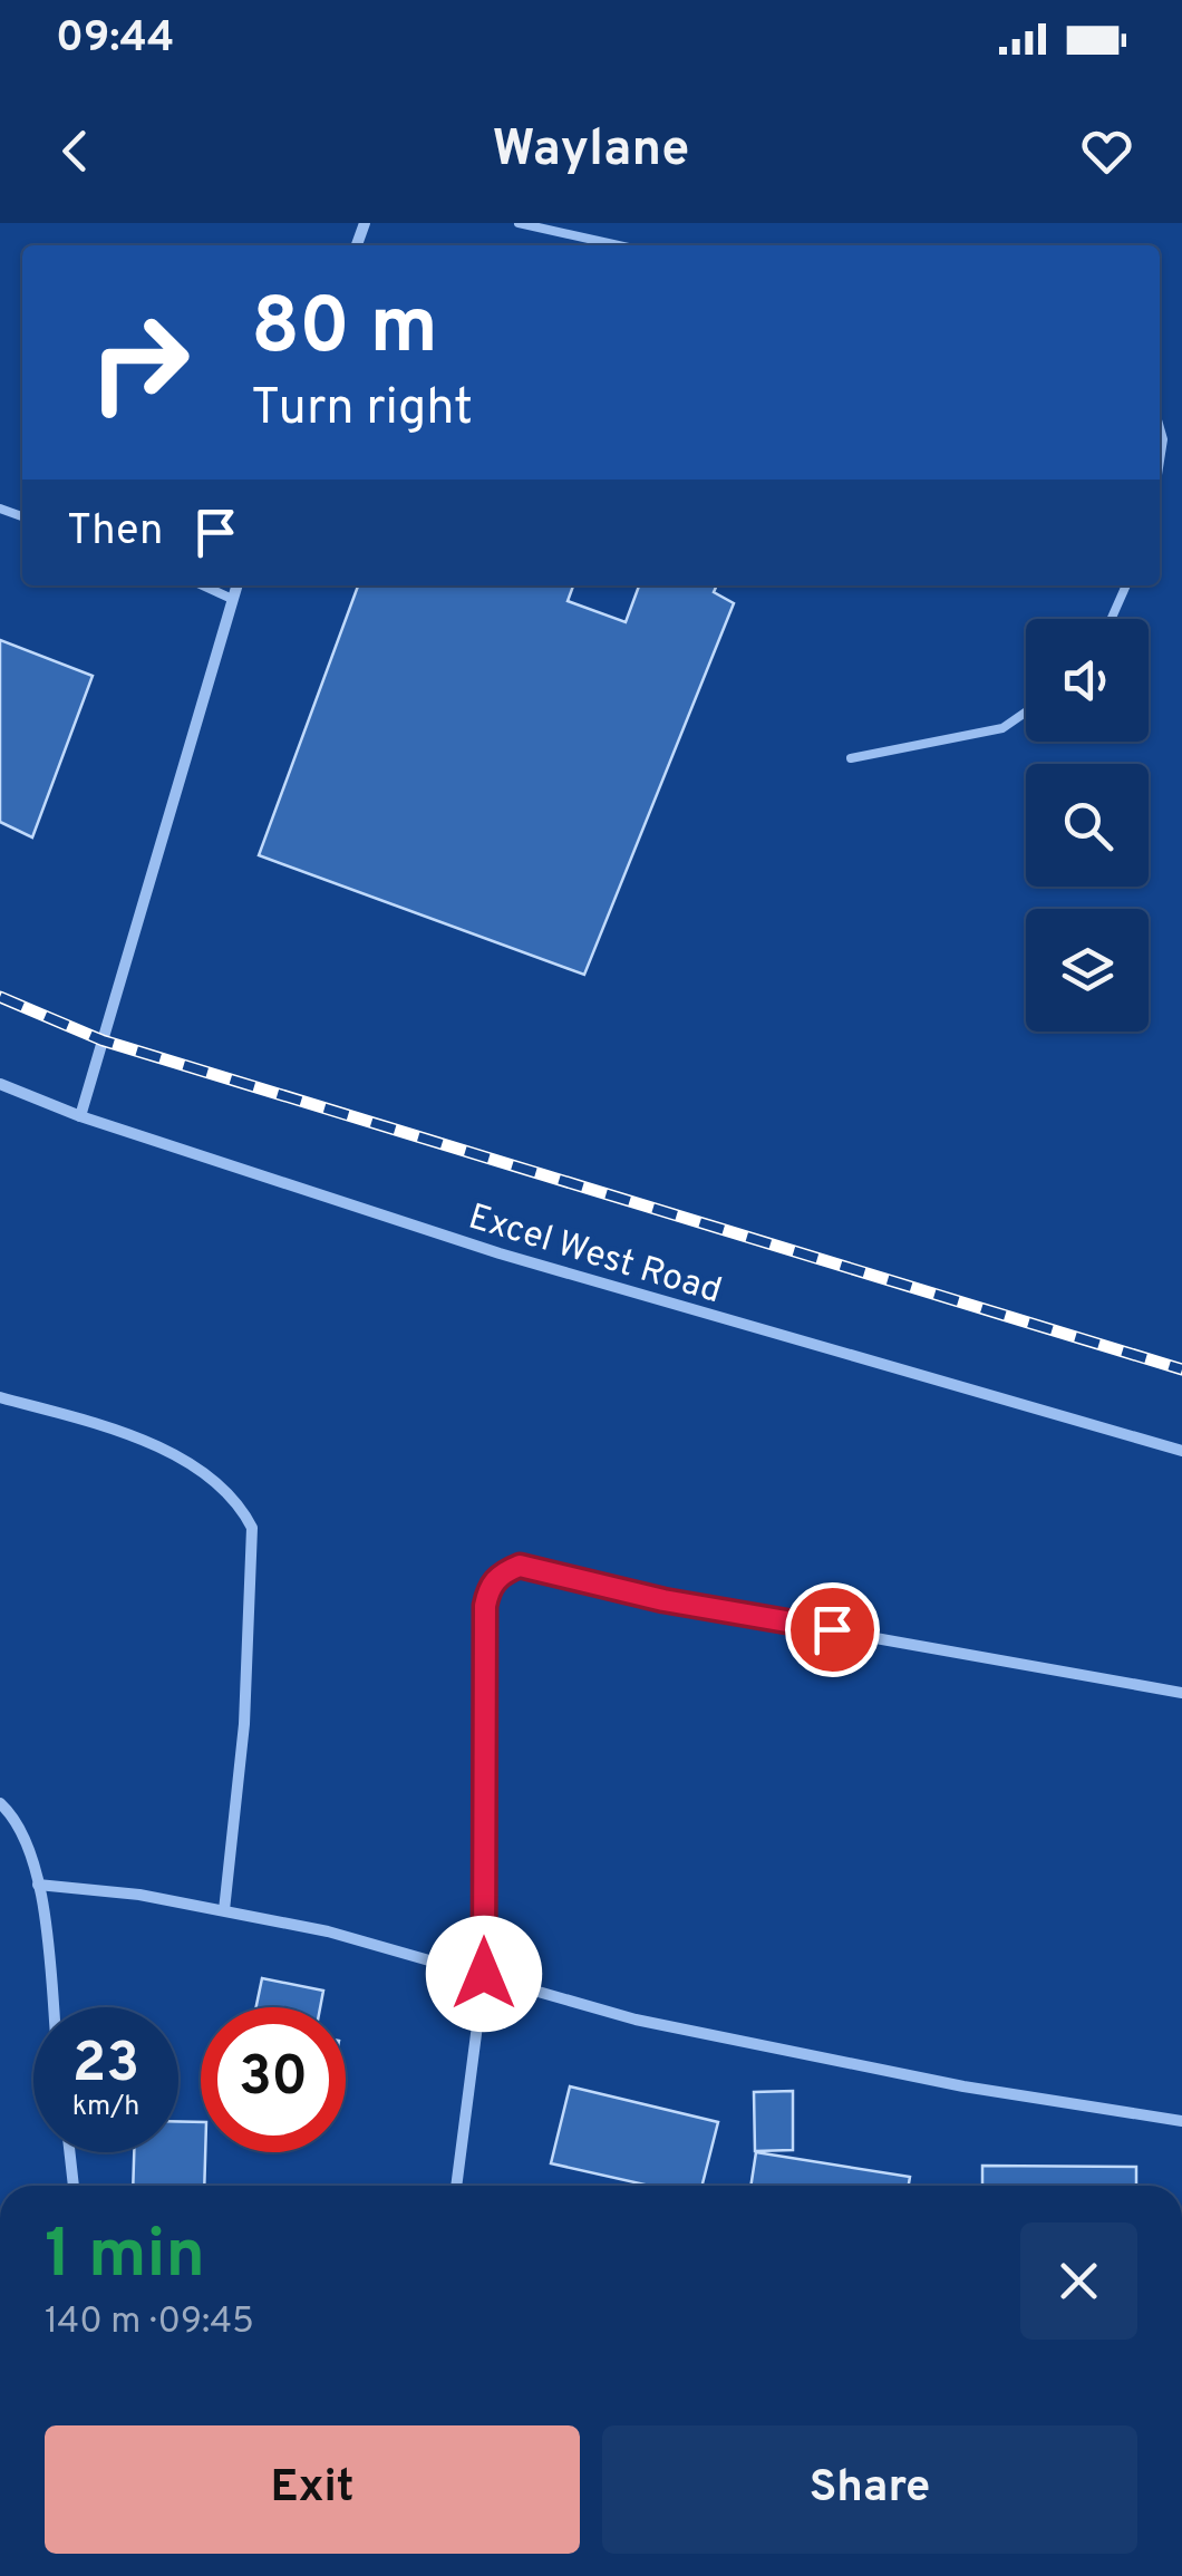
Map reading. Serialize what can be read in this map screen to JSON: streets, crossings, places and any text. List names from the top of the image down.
{
  "streets": {
    "street": ["Excel West Road"]
  },
  "page": {
    "status": "09:44",
    "header": "Waylane",
    "turn": ["80 m", "Turn right"],
    "then": "Then",
    "speed": "23 km/h",
    "limit": "30",
    "heading": ["1 min", "140 m · 09:45"],
    "buttons": ["Exit", "Share"]
  }
}
